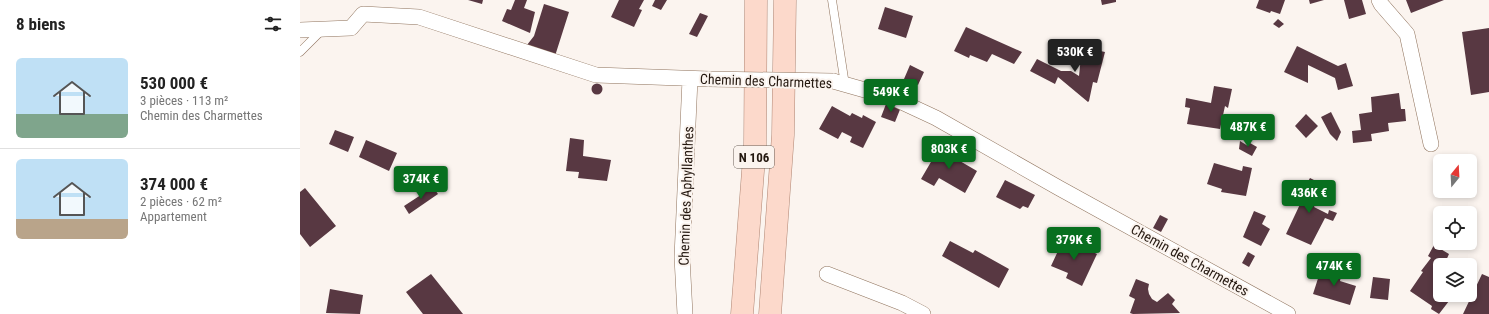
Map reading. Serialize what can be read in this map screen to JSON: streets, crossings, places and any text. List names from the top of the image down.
{
  "streets": {
    "main road": ["N 106"],
    "street": ["Chemin des Charmettes", "Chemin des Aphyllanthes"]
  },
  "crossings": [
    ["Chemin des Charmettes", "Chemin des Aphyllanthes"]
  ],
  "north": "top",
  "page": {
    "heading": "8 biens",
    "price": [
      "530K €",
      "549K €",
      "487K €",
      "803K €",
      "374K €",
      "436K €",
      "379K €",
      "474K €"
    ],
    "list": [
      {
        "name": "530 000 €",
        "note": "3 pièces · 113 m² · Chemin des Charmettes"
      },
      {
        "name": "374 000 €",
        "note": "2 pièces · 62 m² · Appartement"
      }
    ]
  }
}
